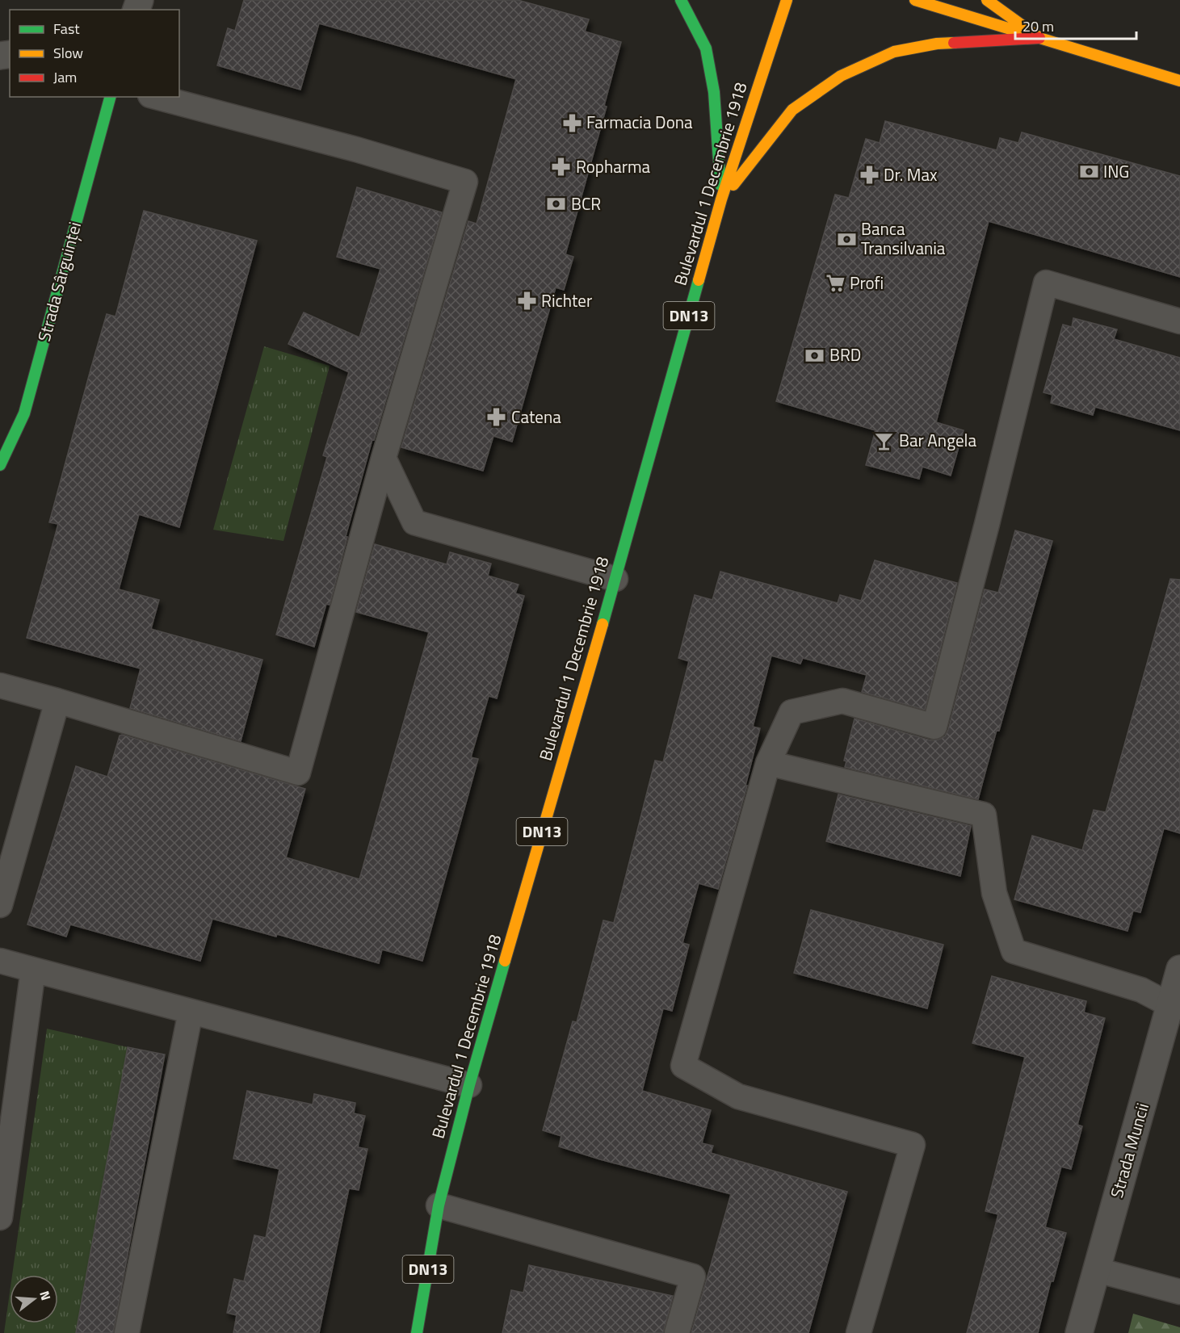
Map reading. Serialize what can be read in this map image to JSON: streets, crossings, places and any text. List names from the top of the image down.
{
  "streets": {
    "main road": ["Bulevardul 1 Decembrie 1918", "Strada Sârguinței", "DN13"],
    "street": ["Strada Muncii"]
  },
  "places": {
    "pharmacy": [
      "Farmacia Dona",
      "Ropharma",
      "Dr. Max",
      "Richter",
      "Catena"
    ],
    "bank": [
      "ING",
      "BCR",
      "Banca Transilvania",
      "BRD"
    ],
    "supermarket": ["Profi"],
    "bar": ["Bar Angela"]
  },
  "legend": ["Fast", "Slow", "Jam"],
  "scale_bar": "20 m",
  "north": "right"
}
